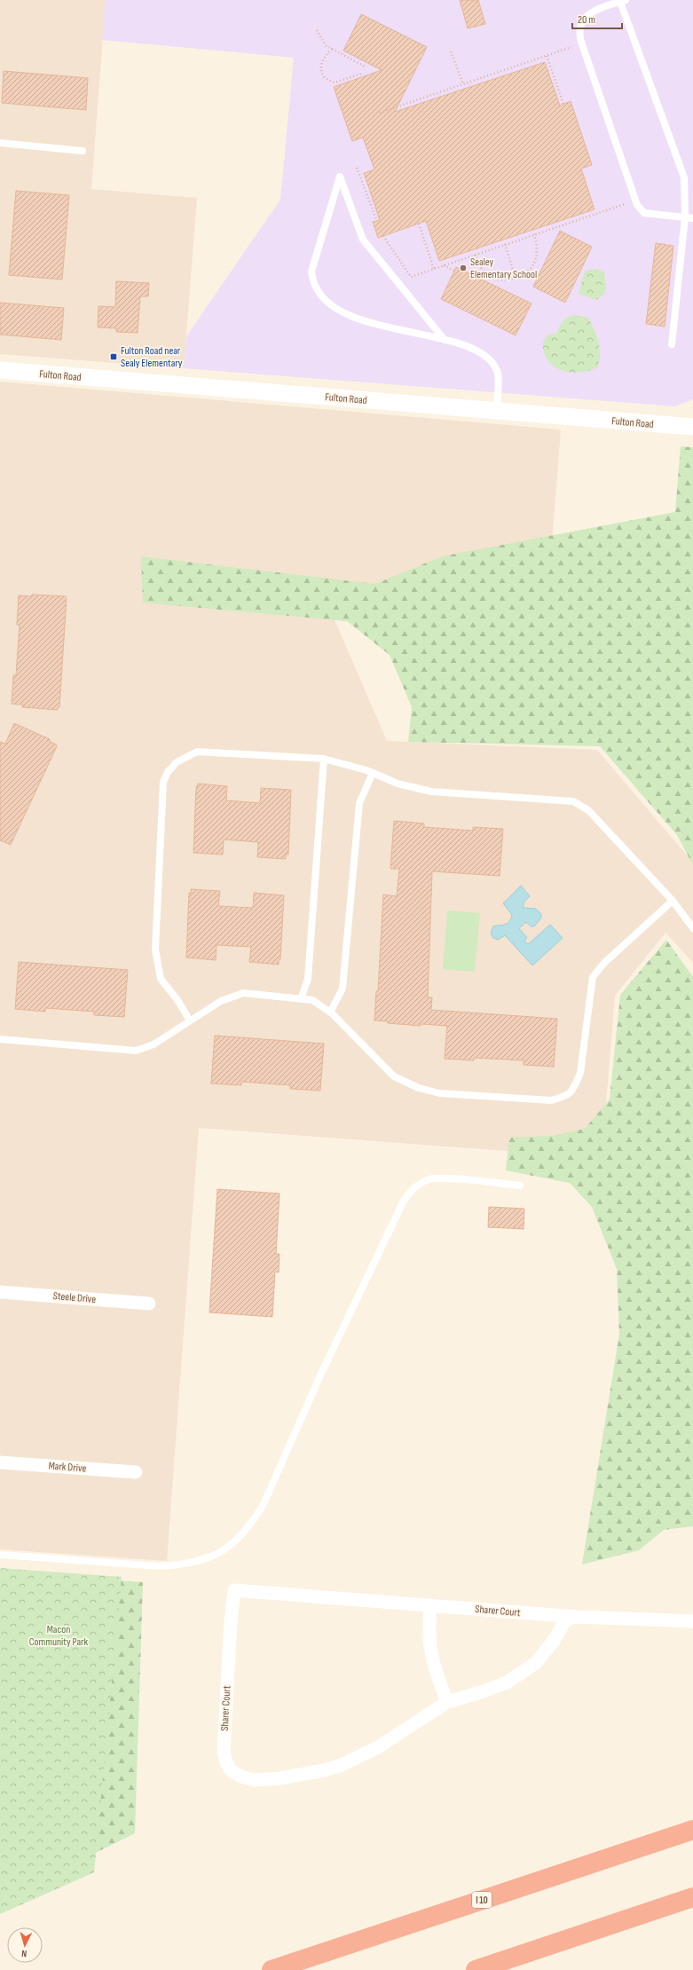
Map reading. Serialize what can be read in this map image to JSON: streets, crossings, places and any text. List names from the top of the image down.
{
  "streets": {
    "highway": ["I 10"],
    "street": [
      "Fulton Road",
      "Steele Drive",
      "Mark Drive",
      "Sharer Court"
    ]
  },
  "parks": ["Macon Community Park"],
  "places": {
    "other": ["Sealey Elementary School"],
    "transit": ["Fulton Road near Sealy Elementary"]
  },
  "scale_bar": "20 m",
  "north": "bottom"
}
